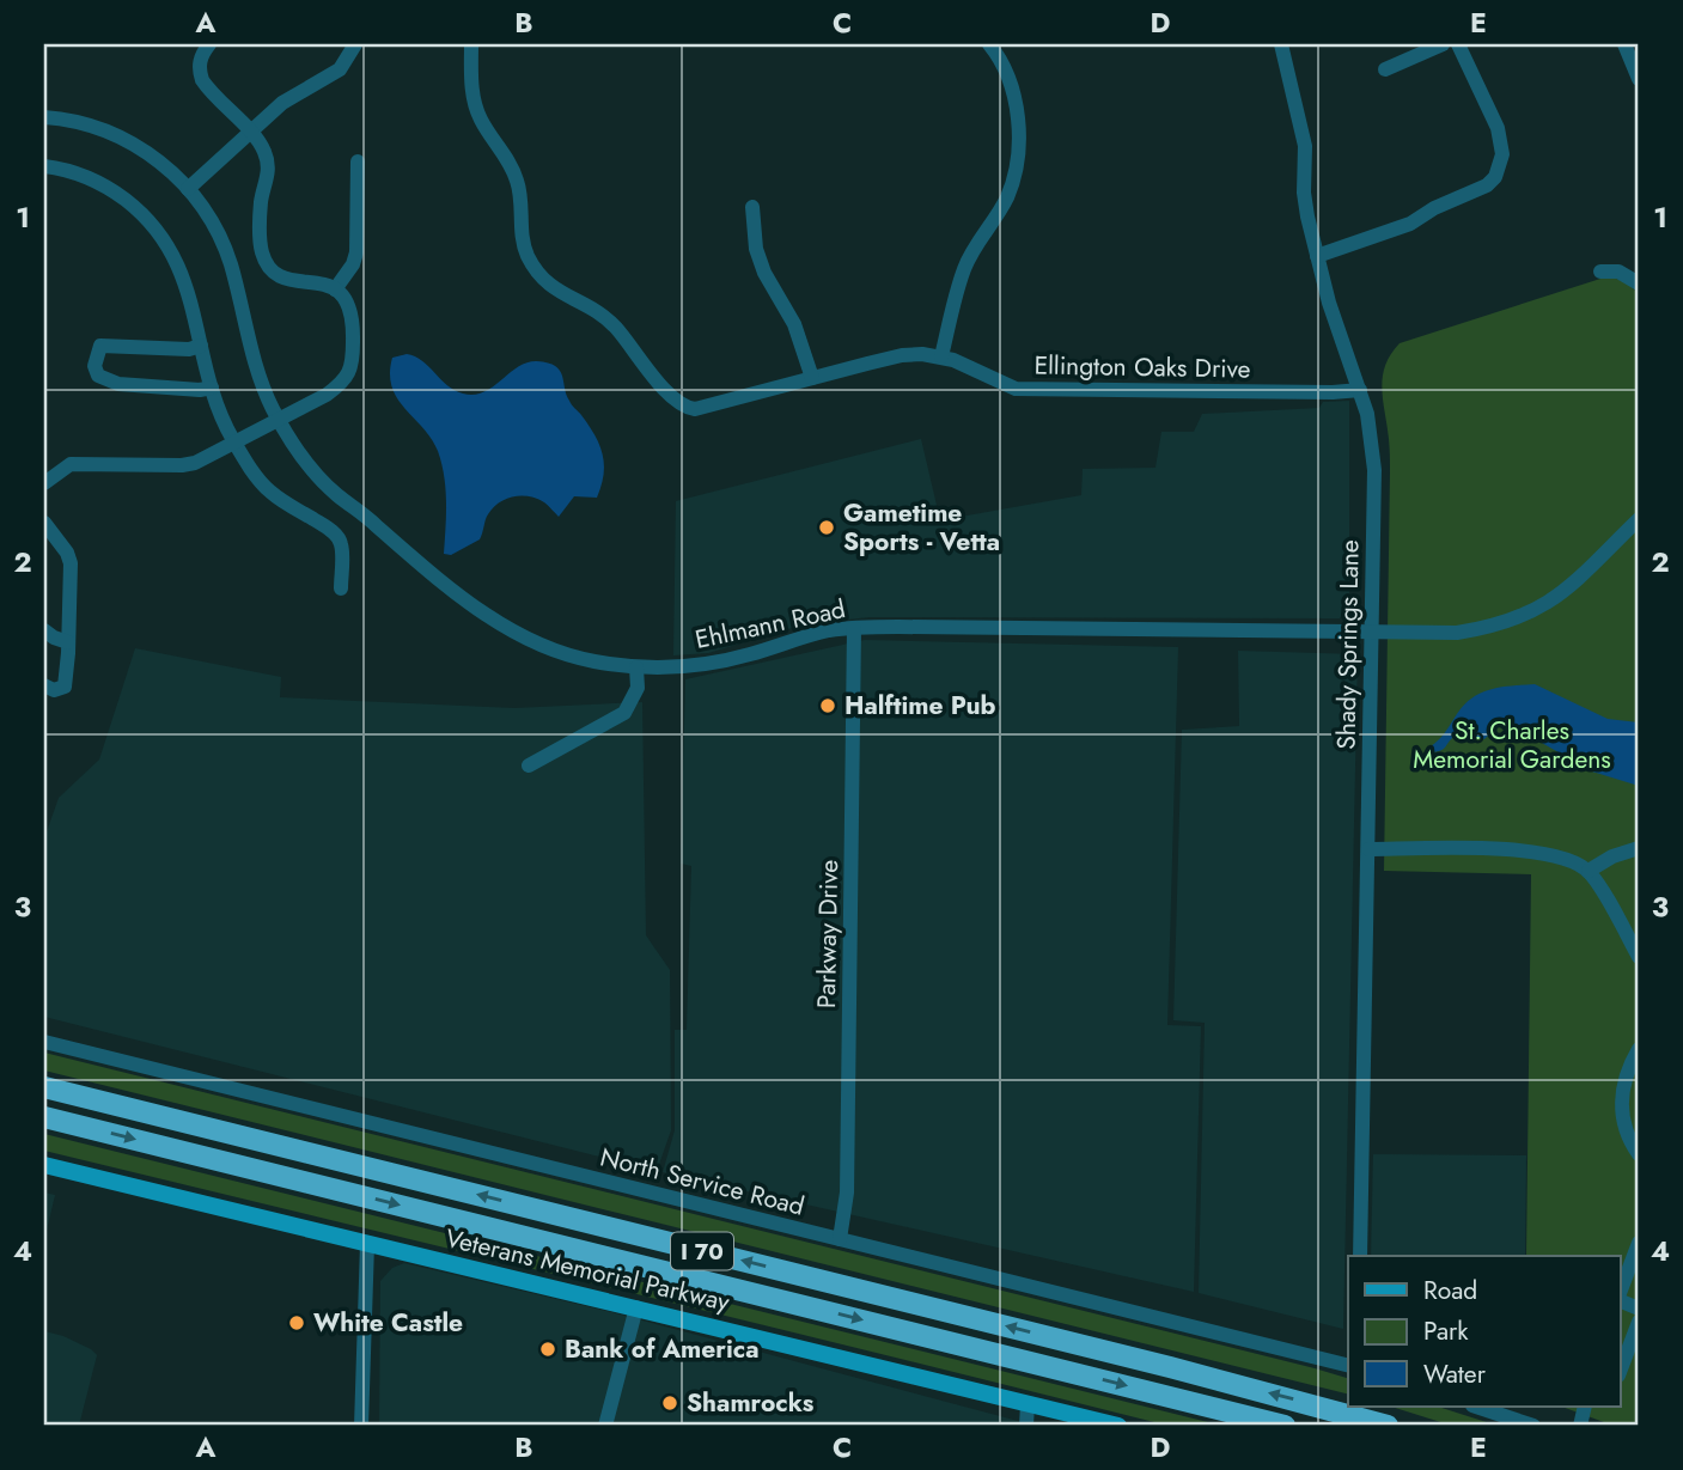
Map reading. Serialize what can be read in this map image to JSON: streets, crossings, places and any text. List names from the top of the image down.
{
  "streets": {
    "highway": ["I 70"],
    "main road": ["Veterans Memorial Parkway"],
    "street": [
      "Ellington Oaks Drive",
      "Ehlmann Road",
      "Shady Springs Lane",
      "Parkway Drive",
      "North Service Road"
    ]
  },
  "crossings": [
    ["Ellington Oaks Drive", "Shady Springs Lane"],
    ["Ehlmann Road", "Shady Springs Lane"],
    ["Ehlmann Road", "Parkway Drive"],
    ["Parkway Drive", "North Service Road"]
  ],
  "parks": ["St. Charles Memorial Gardens"],
  "places": [
    "Gametime Sports - Vetta",
    "Halftime Pub",
    "White Castle",
    "Bank of America",
    "Shamrocks"
  ],
  "legend": ["Road", "Park", "Water"],
  "grid": {
    "columns": [
      "A",
      "B",
      "C",
      "D",
      "E"
    ],
    "rows": [
      "1",
      "2",
      "3",
      "4"
    ]
  }
}
